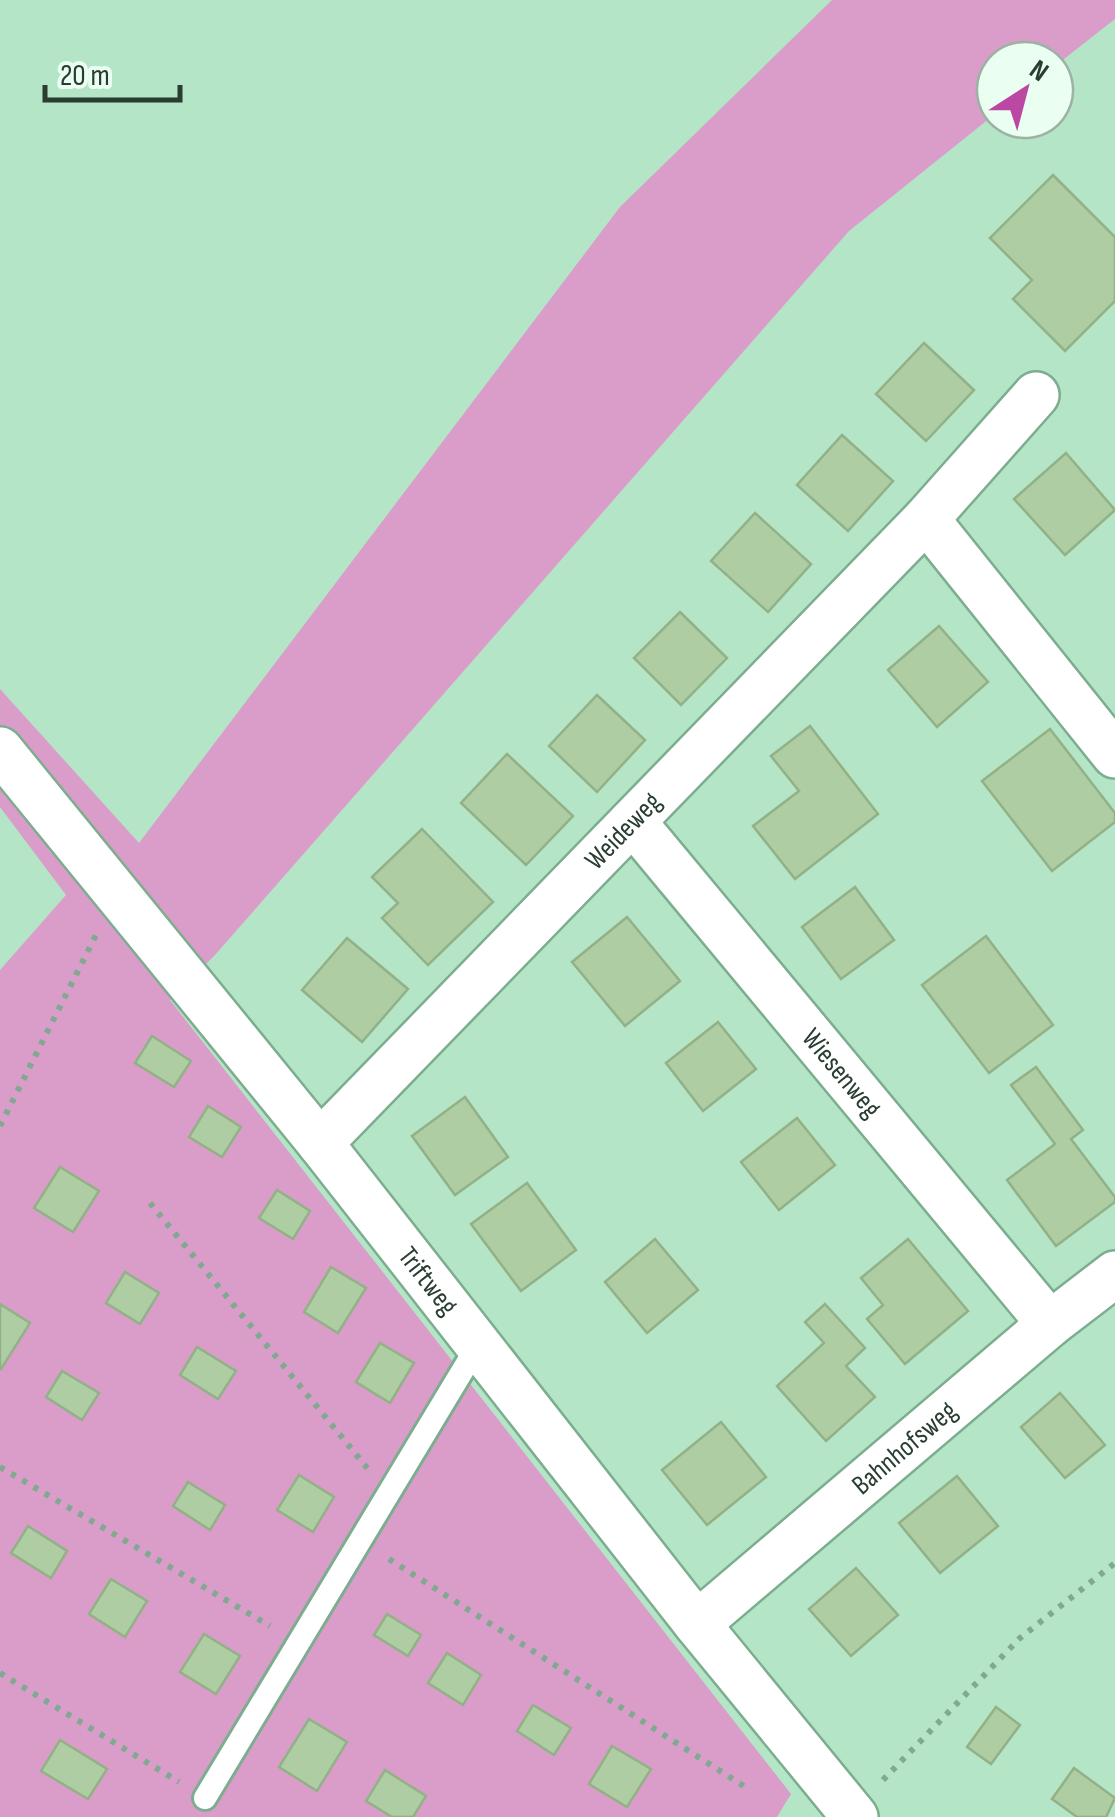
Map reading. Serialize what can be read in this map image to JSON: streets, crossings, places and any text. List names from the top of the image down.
{
  "streets": {
    "street": [
      "Weideweg",
      "Wiesenweg",
      "Triftweg",
      "Bahnhofsweg"
    ]
  },
  "crossings": [
    ["Weideweg", "Wiesenweg"],
    ["Weideweg", "Triftweg"],
    ["Wiesenweg", "Bahnhofsweg"],
    ["Triftweg", "Bahnhofsweg"]
  ],
  "scale_bar": "20 m",
  "north": "top right"
}
